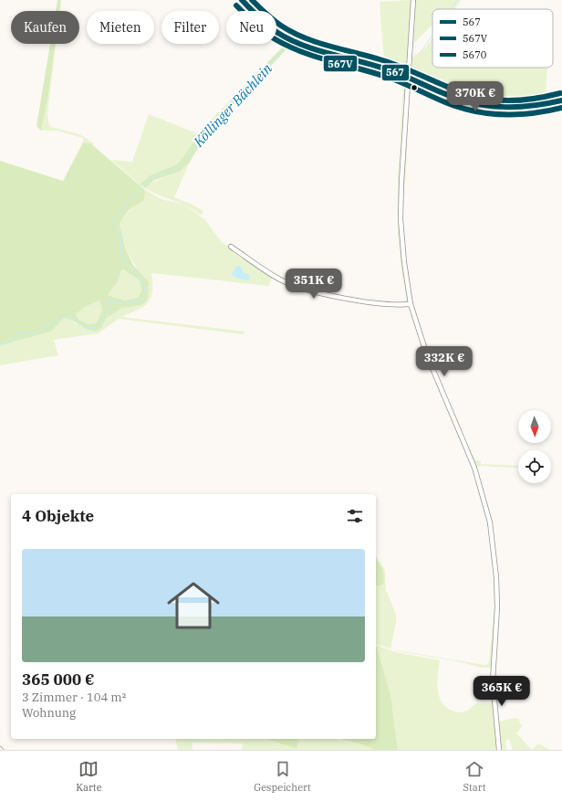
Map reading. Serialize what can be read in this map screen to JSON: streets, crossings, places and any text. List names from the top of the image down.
{
  "water": ["Köllinger Bächlein"],
  "lines": ["transit line 567", "transit line 5670", "transit line 567V"],
  "legend": ["567", "567V", "5670"],
  "north": "bottom",
  "page": {
    "chip": [
      "Kaufen",
      "Mieten",
      "Filter",
      "Neu"
    ],
    "price": [
      "370K €",
      "351K €",
      "332K €",
      "365K €"
    ],
    "heading": "4 Objekte",
    "list": [
      {
        "name": "365 000 €",
        "note": "3 Zimmer · 104 m² · Wohnung"
      }
    ],
    "tabs": ["Karte", "Gespeichert", "Start"]
  }
}
